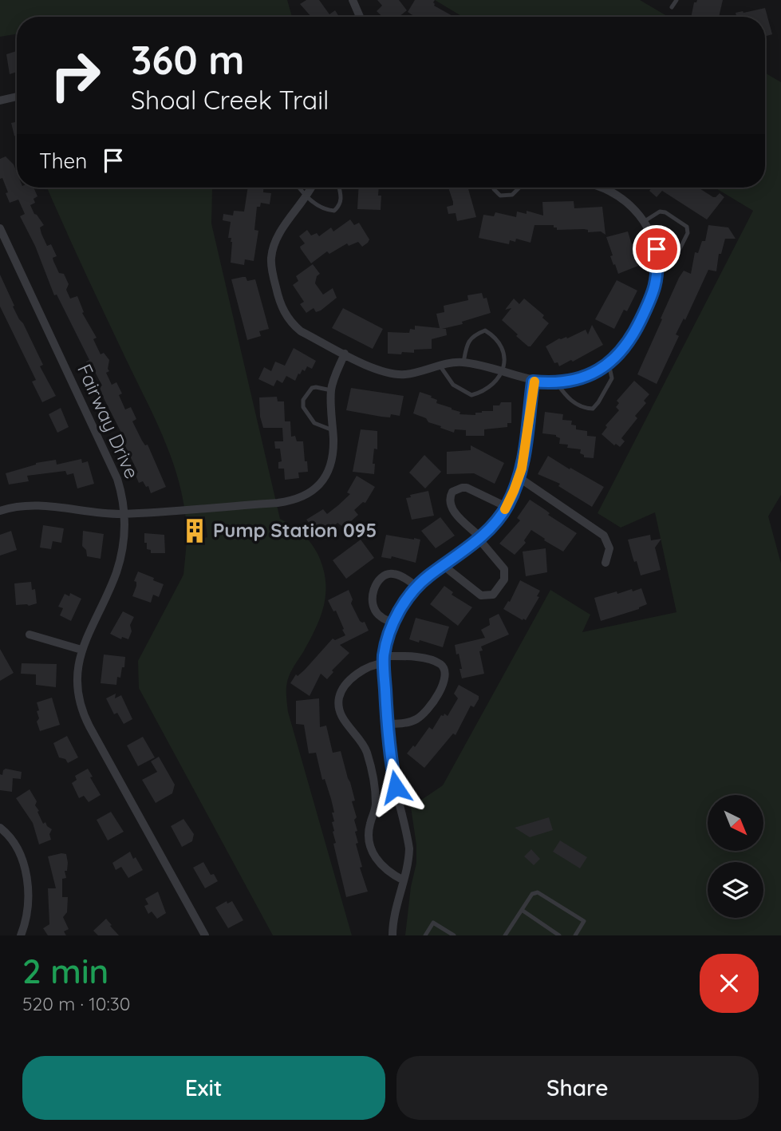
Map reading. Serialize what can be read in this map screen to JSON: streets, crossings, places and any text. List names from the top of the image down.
{
  "streets": {
    "street": ["Fairway Drive"]
  },
  "places": {
    "building": ["Pump Station 095"]
  },
  "north": "bottom right",
  "page": {
    "turn": ["360 m", "Shoal Creek Trail"],
    "then": "Then",
    "heading": ["2 min", "520 m · 10:30"],
    "buttons": ["Exit", "Share"]
  }
}
